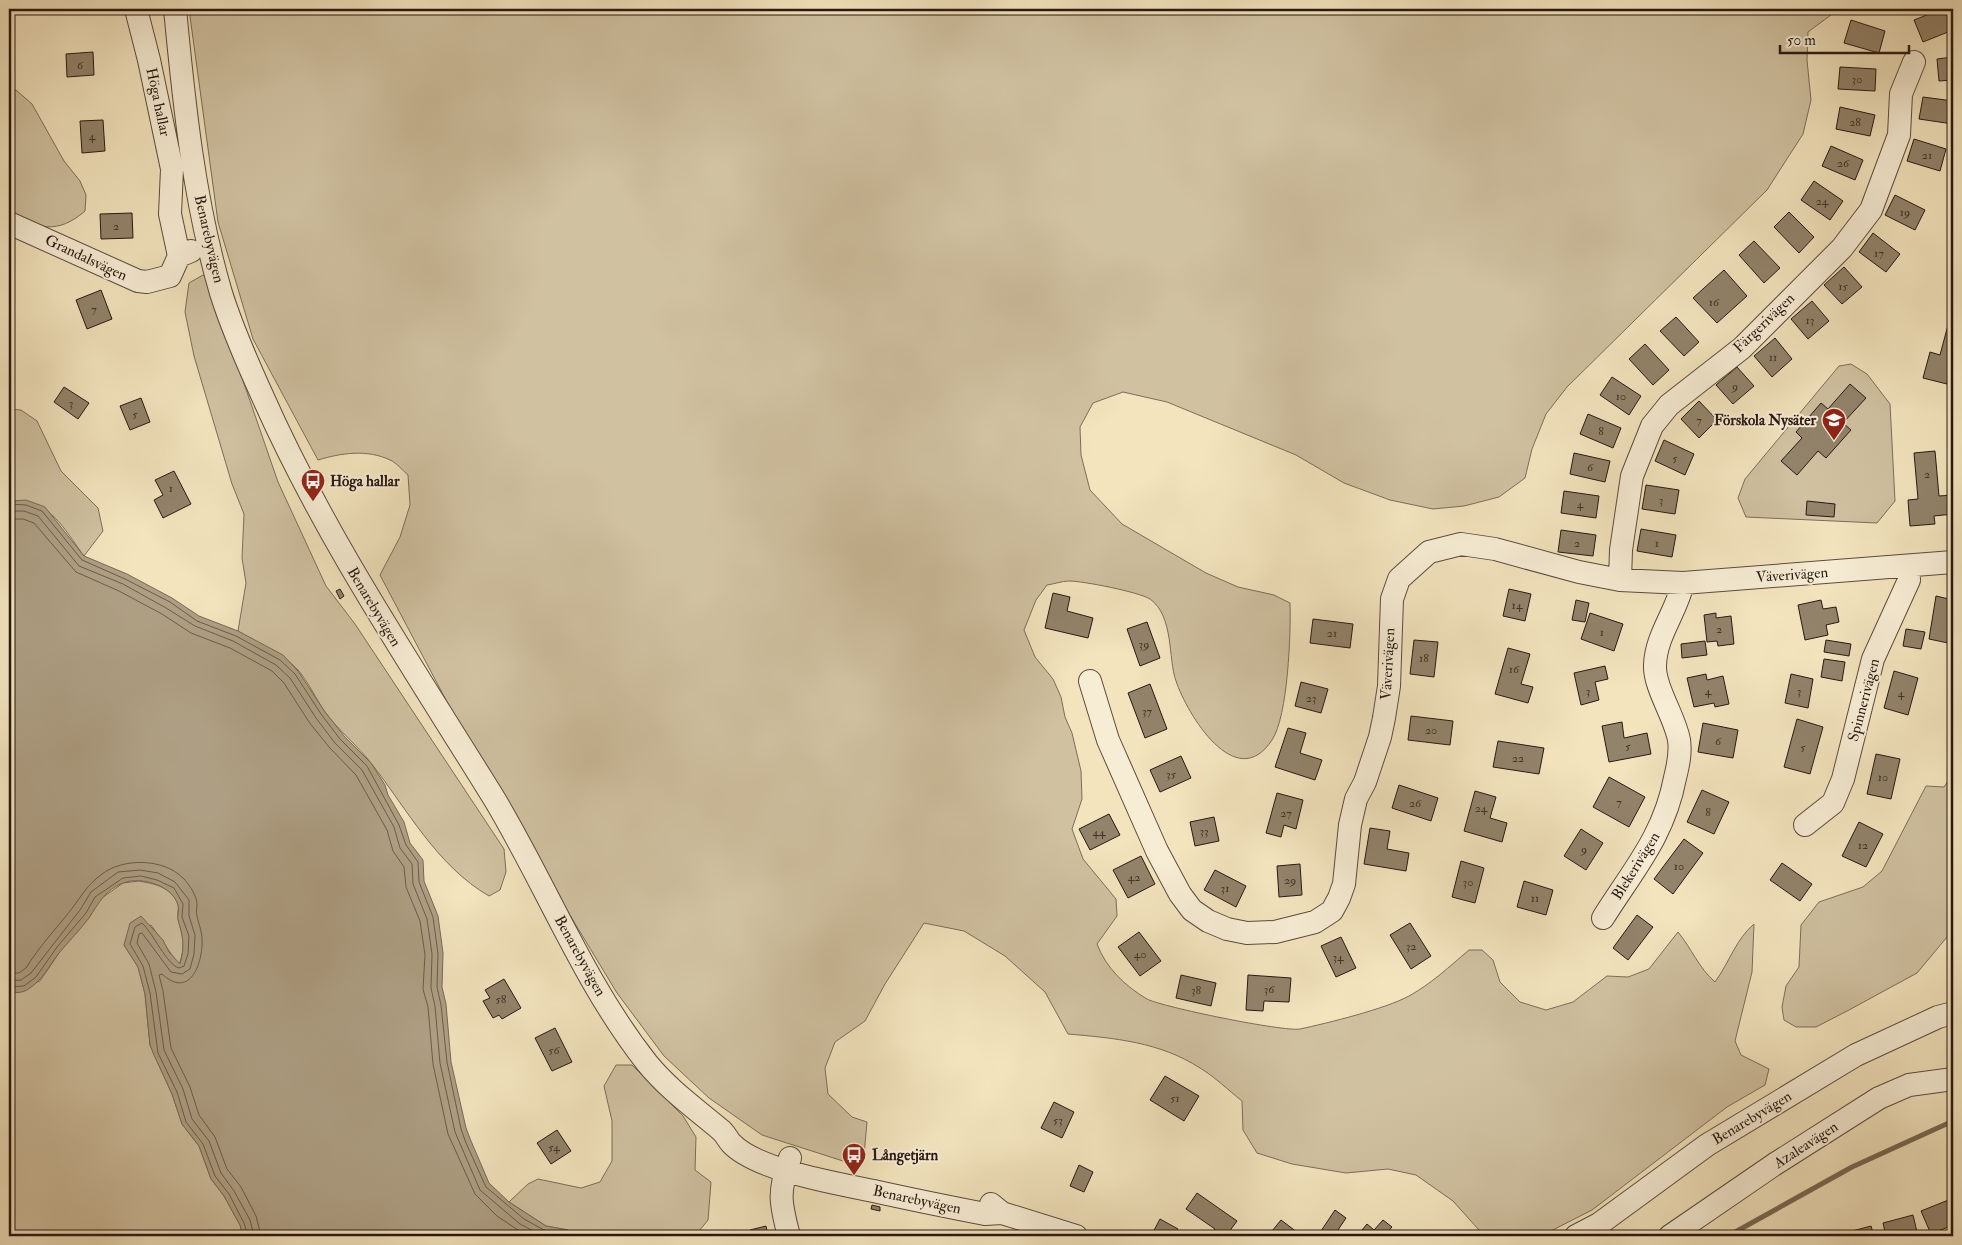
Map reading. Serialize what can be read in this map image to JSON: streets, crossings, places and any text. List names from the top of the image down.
{
  "streets": {
    "street": [
      "Höga hallar",
      "Benarebyvägen",
      "Grandalsvägen",
      "Färgerivägen",
      "Väverivägen",
      "Spinnerivägen",
      "Blekerivägen",
      "Azaleavägen"
    ]
  },
  "crossings": [
    ["Höga hallar", "Grandalsvägen"],
    ["Färgerivägen", "Väverivägen"],
    ["Väverivägen", "Spinnerivägen"],
    ["Väverivägen", "Blekerivägen"]
  ],
  "places": {
    "school or university": ["Förskola Nysäter"],
    "bus stop": ["Höga hallar", "Långetjärn"]
  },
  "house_numbers": [
    "6",
    "30",
    "28",
    "4",
    "21",
    "26",
    "24",
    "19",
    "2",
    "17",
    "15",
    "16",
    "7",
    "13",
    "11",
    "9",
    "10",
    "3",
    "5",
    "7",
    "8",
    "5",
    "6",
    "2",
    "1",
    "3",
    "4",
    "2",
    "1",
    "14",
    "2",
    "1",
    "21",
    "39",
    "18",
    "16",
    "3",
    "4",
    "3",
    "4",
    "23",
    "37",
    "20",
    "6",
    "5",
    "5",
    "22",
    "35",
    "10",
    "7",
    "26",
    "24",
    "8",
    "27",
    "33",
    "44",
    "12",
    "9",
    "10",
    "42",
    "29",
    "30",
    "31",
    "11",
    "32",
    "40",
    "34",
    "36",
    "38",
    "58",
    "56",
    "51",
    "53",
    "54"
  ],
  "scale_bar": "50 m"
}
